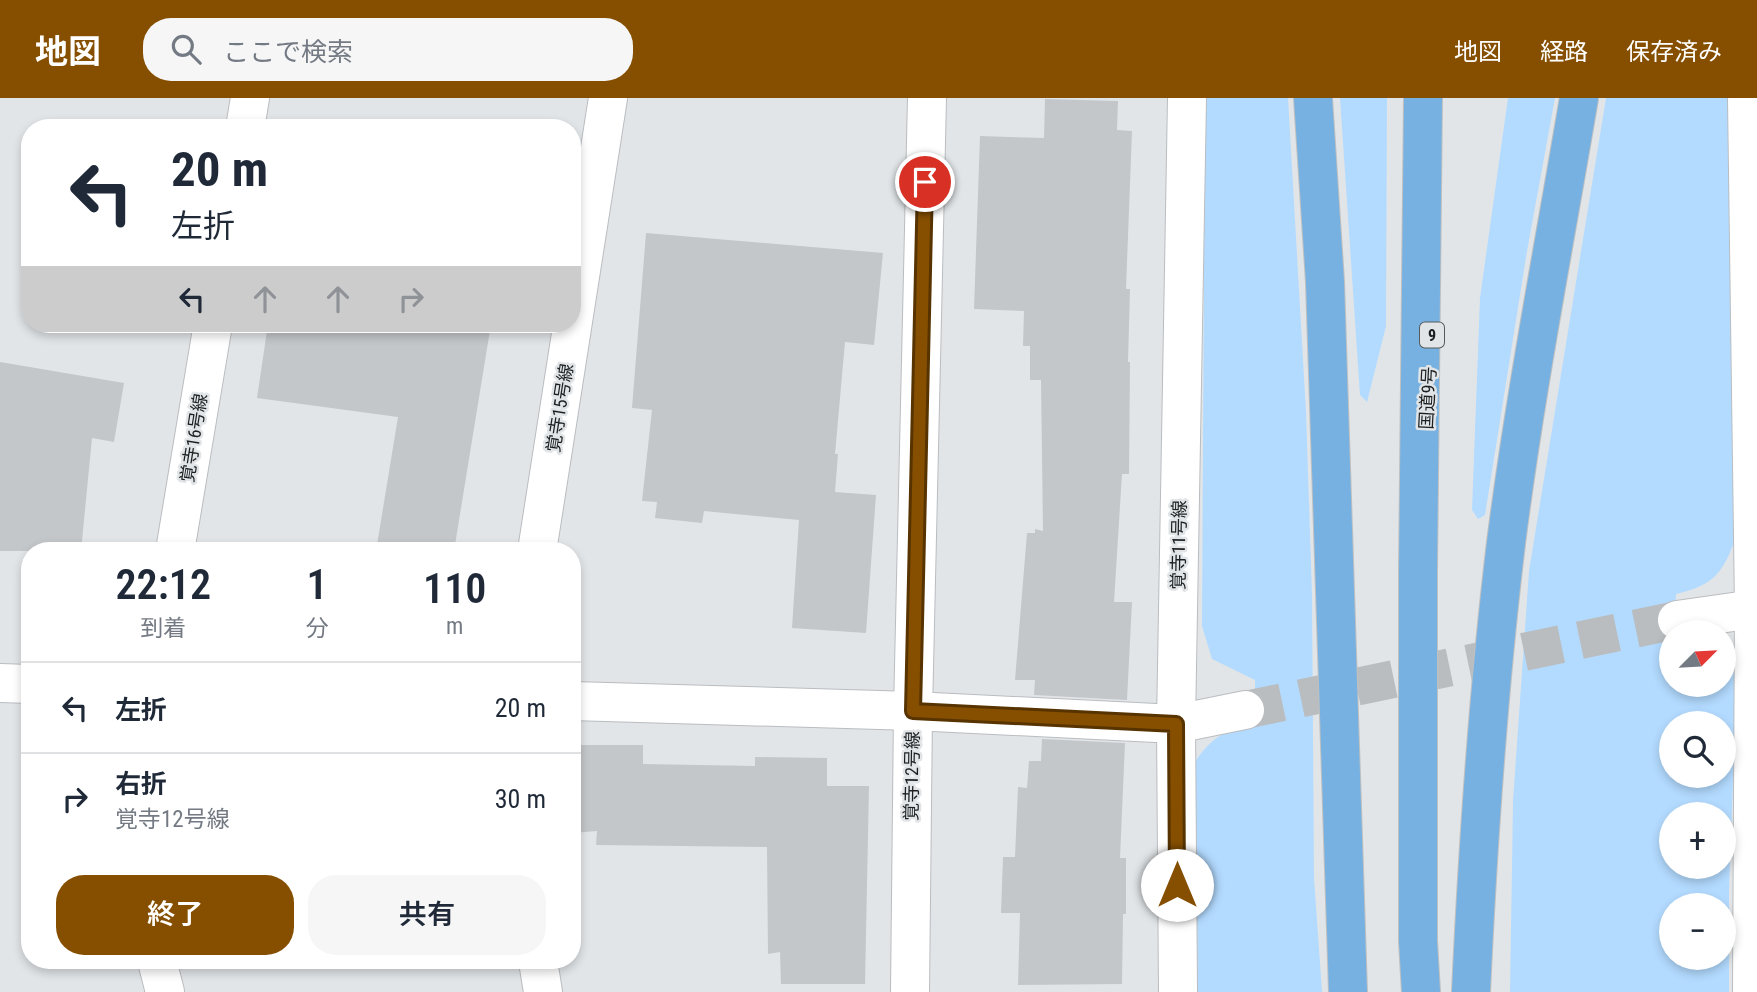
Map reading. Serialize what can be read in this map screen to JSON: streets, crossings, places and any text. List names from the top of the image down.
{
  "streets": {
    "highway": ["9", "国道9号"],
    "street": [
      "覚寺15号線",
      "覚寺16号線",
      "覚寺11号線",
      "覚寺12号線"
    ]
  },
  "north": "top right",
  "page": {
    "header": "地図",
    "search": "ここで検索",
    "nav": ["地図", "経路", "保存済み"],
    "turn": ["20 m", "左折"],
    "eta": [
      "22:12",
      "到着",
      "1",
      "分",
      "110",
      "m"
    ],
    "map_buttons": ["+", "−"],
    "list": [
      {
        "name": "左折",
        "value": "20 m"
      },
      {
        "name": "右折",
        "note": "覚寺12号線",
        "value": "30 m"
      }
    ],
    "buttons": ["終了", "共有"]
  }
}
